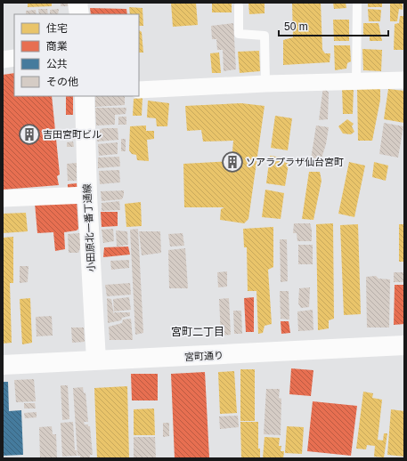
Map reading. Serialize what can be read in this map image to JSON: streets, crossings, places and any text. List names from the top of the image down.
{
  "streets": {
    "street": ["小田原北一番丁通線", "宮町通り"]
  },
  "crossings": [
    ["小田原北一番丁通線", "宮町通り"]
  ],
  "districts": ["宮町二丁目"],
  "places": {
    "building": ["吉田宮町ビル", "ソアラプラザ仙台宮町"]
  },
  "legend": [
    "住宅",
    "商業",
    "公共",
    "その他"
  ],
  "scale_bar": "50 m"
}
